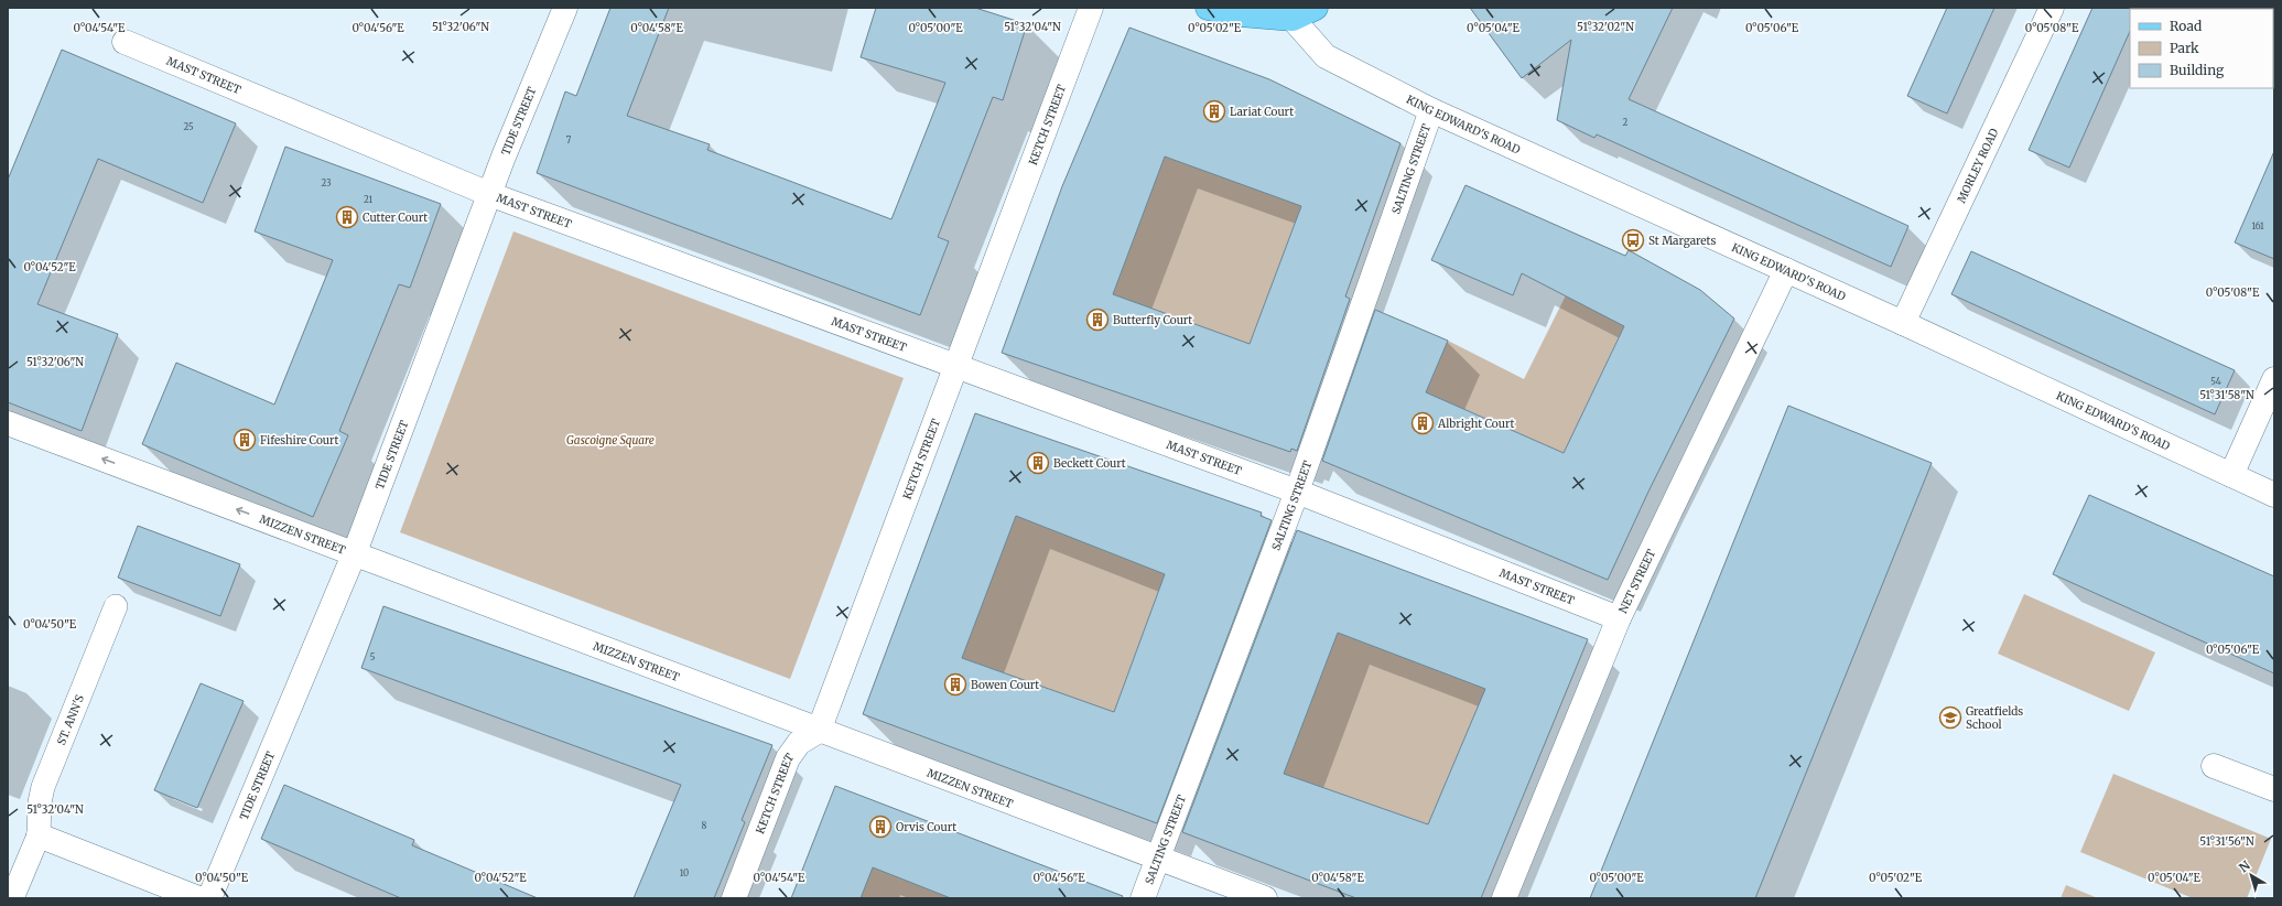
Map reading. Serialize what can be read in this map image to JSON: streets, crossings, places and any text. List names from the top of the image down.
{
  "streets": {
    "street": [
      "MAST STREET",
      "TIDE STREET",
      "KING EDWARD'S ROAD",
      "KETCH STREET",
      "MORLEY ROAD",
      "SALTING STREET",
      "MIZZEN STREET",
      "NET STREET"
    ],
    "lane": ["ST. ANN'S"]
  },
  "crossings": [
    ["MAST STREET", "TIDE STREET"],
    ["MAST STREET", "KETCH STREET"],
    ["MAST STREET", "SALTING STREET"],
    ["MAST STREET", "NET STREET"],
    ["TIDE STREET", "MIZZEN STREET"],
    ["KING EDWARD'S ROAD", "MORLEY ROAD"],
    ["KING EDWARD'S ROAD", "SALTING STREET"],
    ["KING EDWARD'S ROAD", "NET STREET"],
    ["KETCH STREET", "MIZZEN STREET"],
    ["SALTING STREET", "MIZZEN STREET"]
  ],
  "parks": ["Gascoigne Square"],
  "places": {
    "building": [
      "Lariat Court",
      "Cutter Court",
      "Butterfly Court",
      "Albright Court",
      "Fifeshire Court",
      "Beckett Court",
      "Bowen Court",
      "Orvis Court"
    ],
    "bus stop": ["St Margarets"],
    "school or university": ["Greatfields School"]
  },
  "house_numbers": [
    "2",
    "25",
    "7",
    "23",
    "21",
    "161",
    "54",
    "5",
    "8",
    "10"
  ],
  "legend": ["Road", "Park", "Building"],
  "north": "top left",
  "coordinates": [
    "51°32'02\"N",
    "51°32'06\"N",
    "51°32'04\"N",
    "0°04'58\"E",
    "0°04'54\"E",
    "0°04'56\"E",
    "0°05'00\"E",
    "0°05'02\"E",
    "0°05'04\"E",
    "0°05'06\"E",
    "0°05'08\"E",
    "0°04'52\"E",
    "51°31'58\"N",
    "0°04'50\"E",
    "51°31'56\"N"
  ]
}
